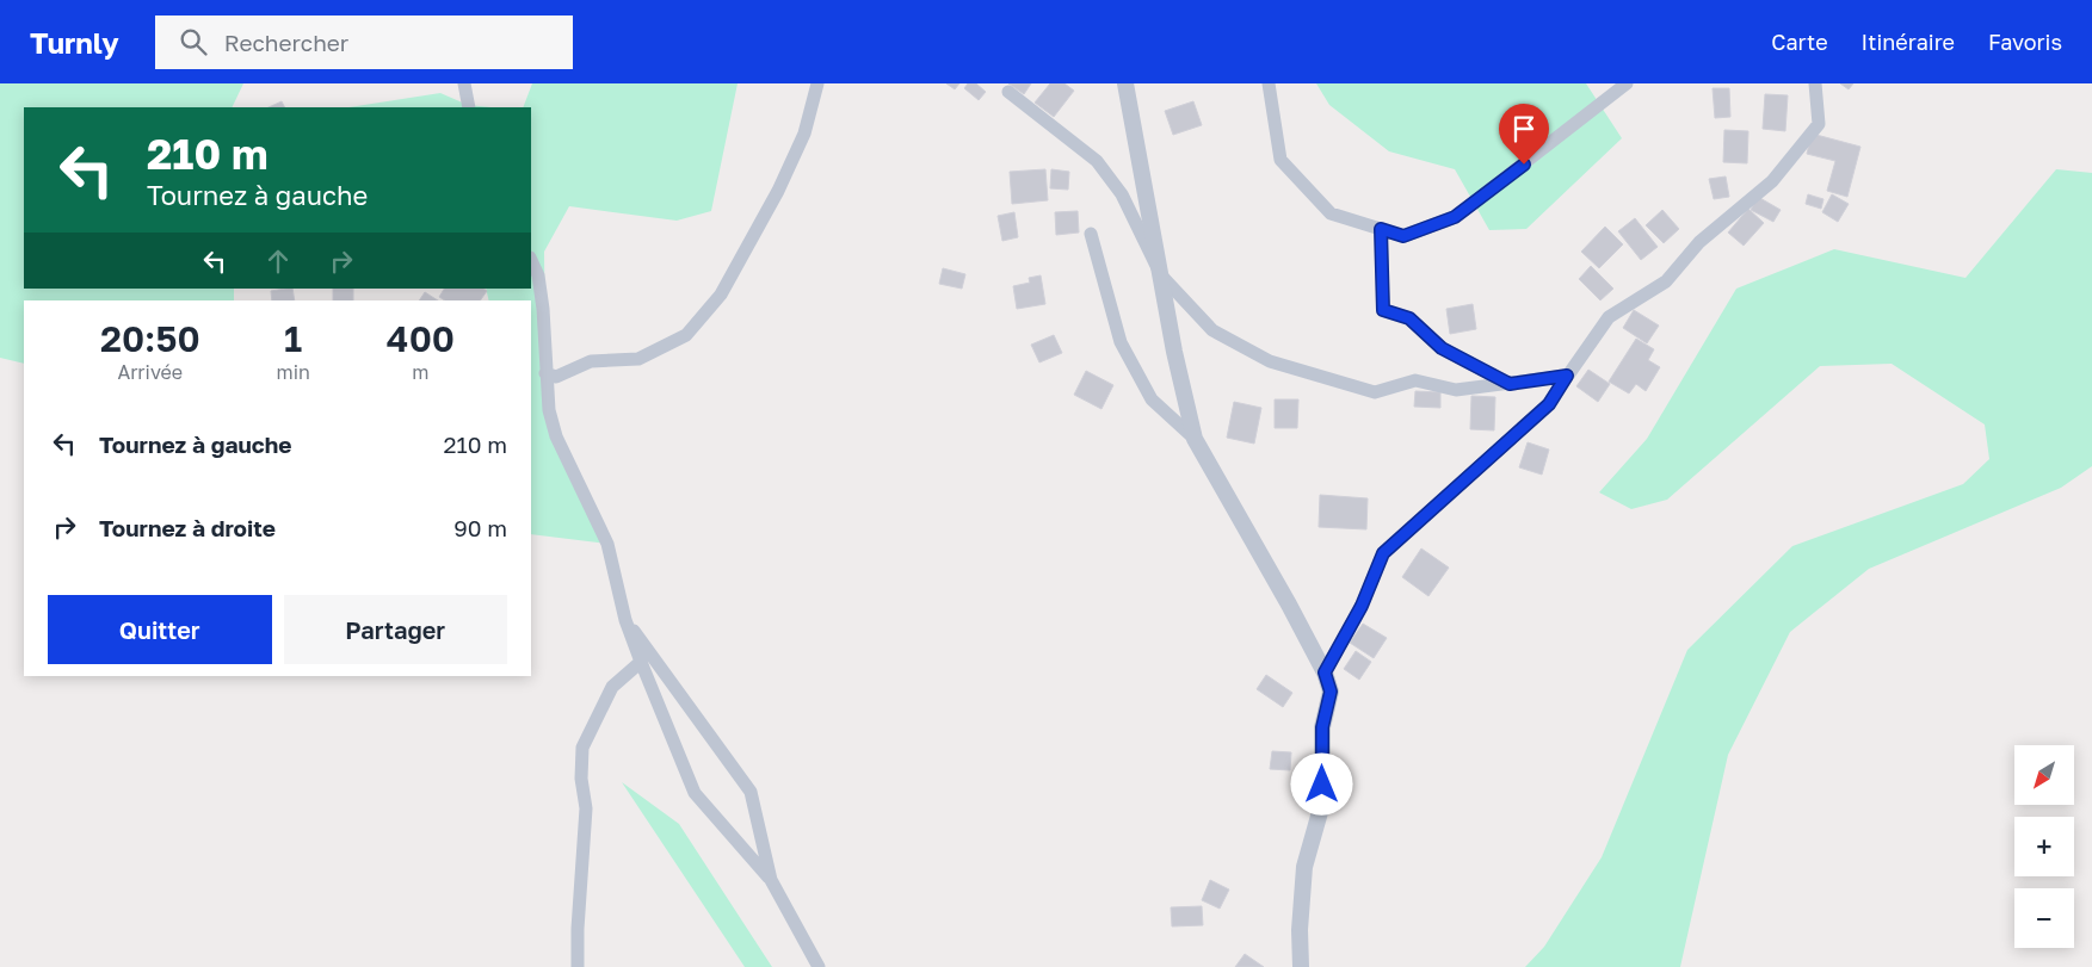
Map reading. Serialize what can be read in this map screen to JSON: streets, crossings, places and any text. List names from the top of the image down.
{
  "north": "bottom left",
  "page": {
    "header": "Turnly",
    "search": "Rechercher",
    "nav": ["Carte", "Itinéraire", "Favoris"],
    "turn": ["210 m", "Tournez à gauche"],
    "eta": [
      "20:50",
      "Arrivée",
      "1",
      "min",
      "400",
      "m"
    ],
    "list": [
      {
        "name": "Tournez à gauche",
        "value": "210 m"
      },
      {
        "name": "Tournez à droite",
        "value": "90 m"
      }
    ],
    "buttons": ["Quitter", "Partager"],
    "map_buttons": ["+", "−"]
  }
}
